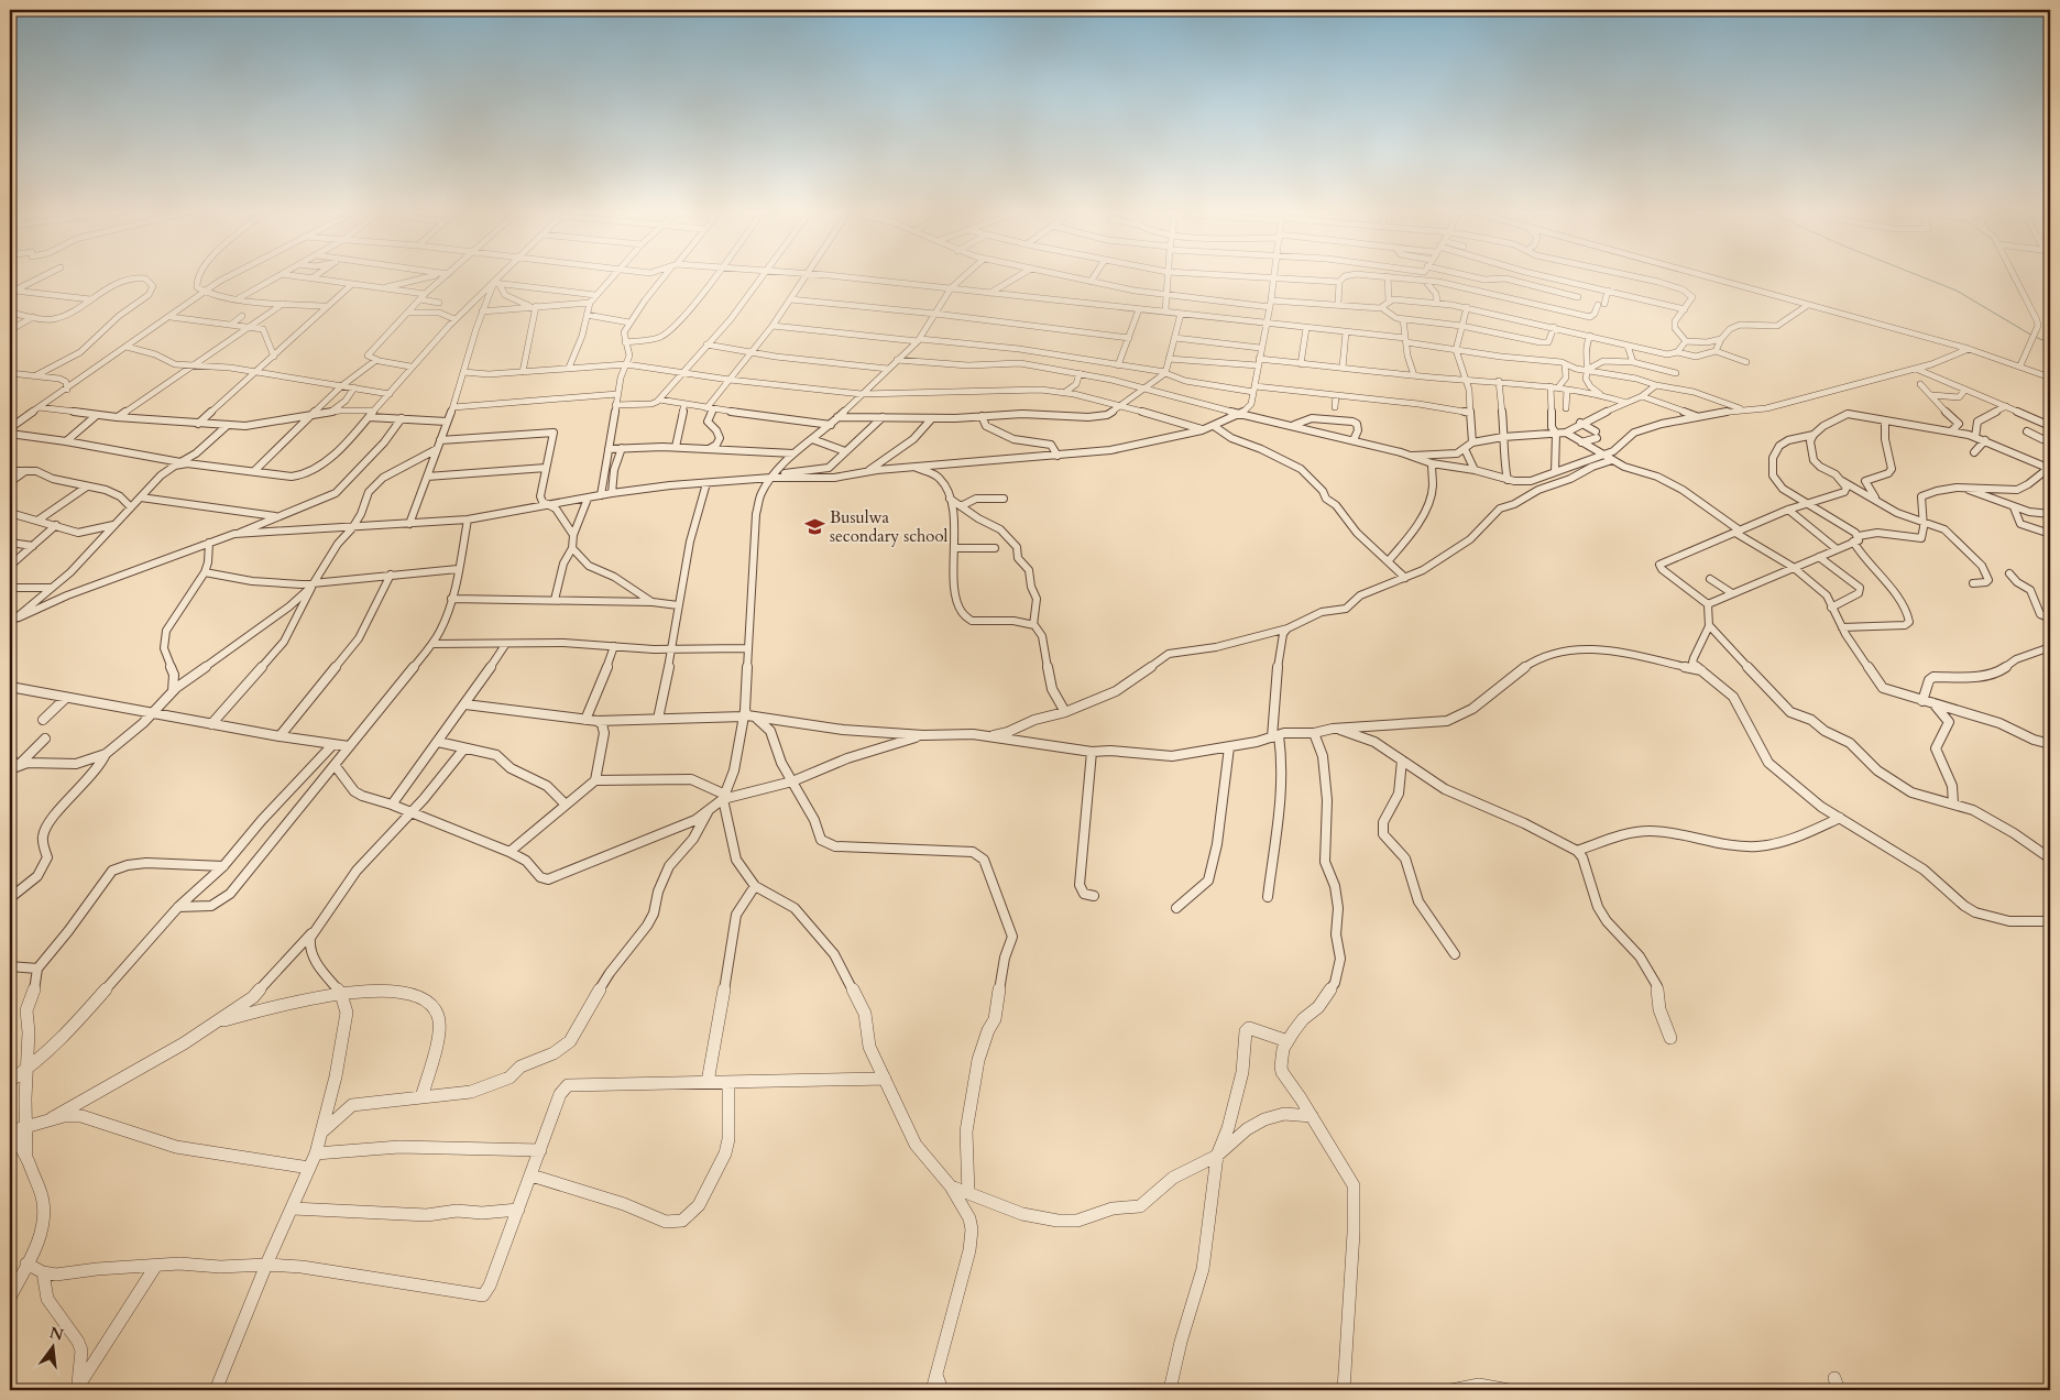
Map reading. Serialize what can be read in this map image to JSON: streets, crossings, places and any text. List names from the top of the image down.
{
  "places": {
    "school or university": ["Busulwa secondary school"]
  },
  "north": "top"
}
